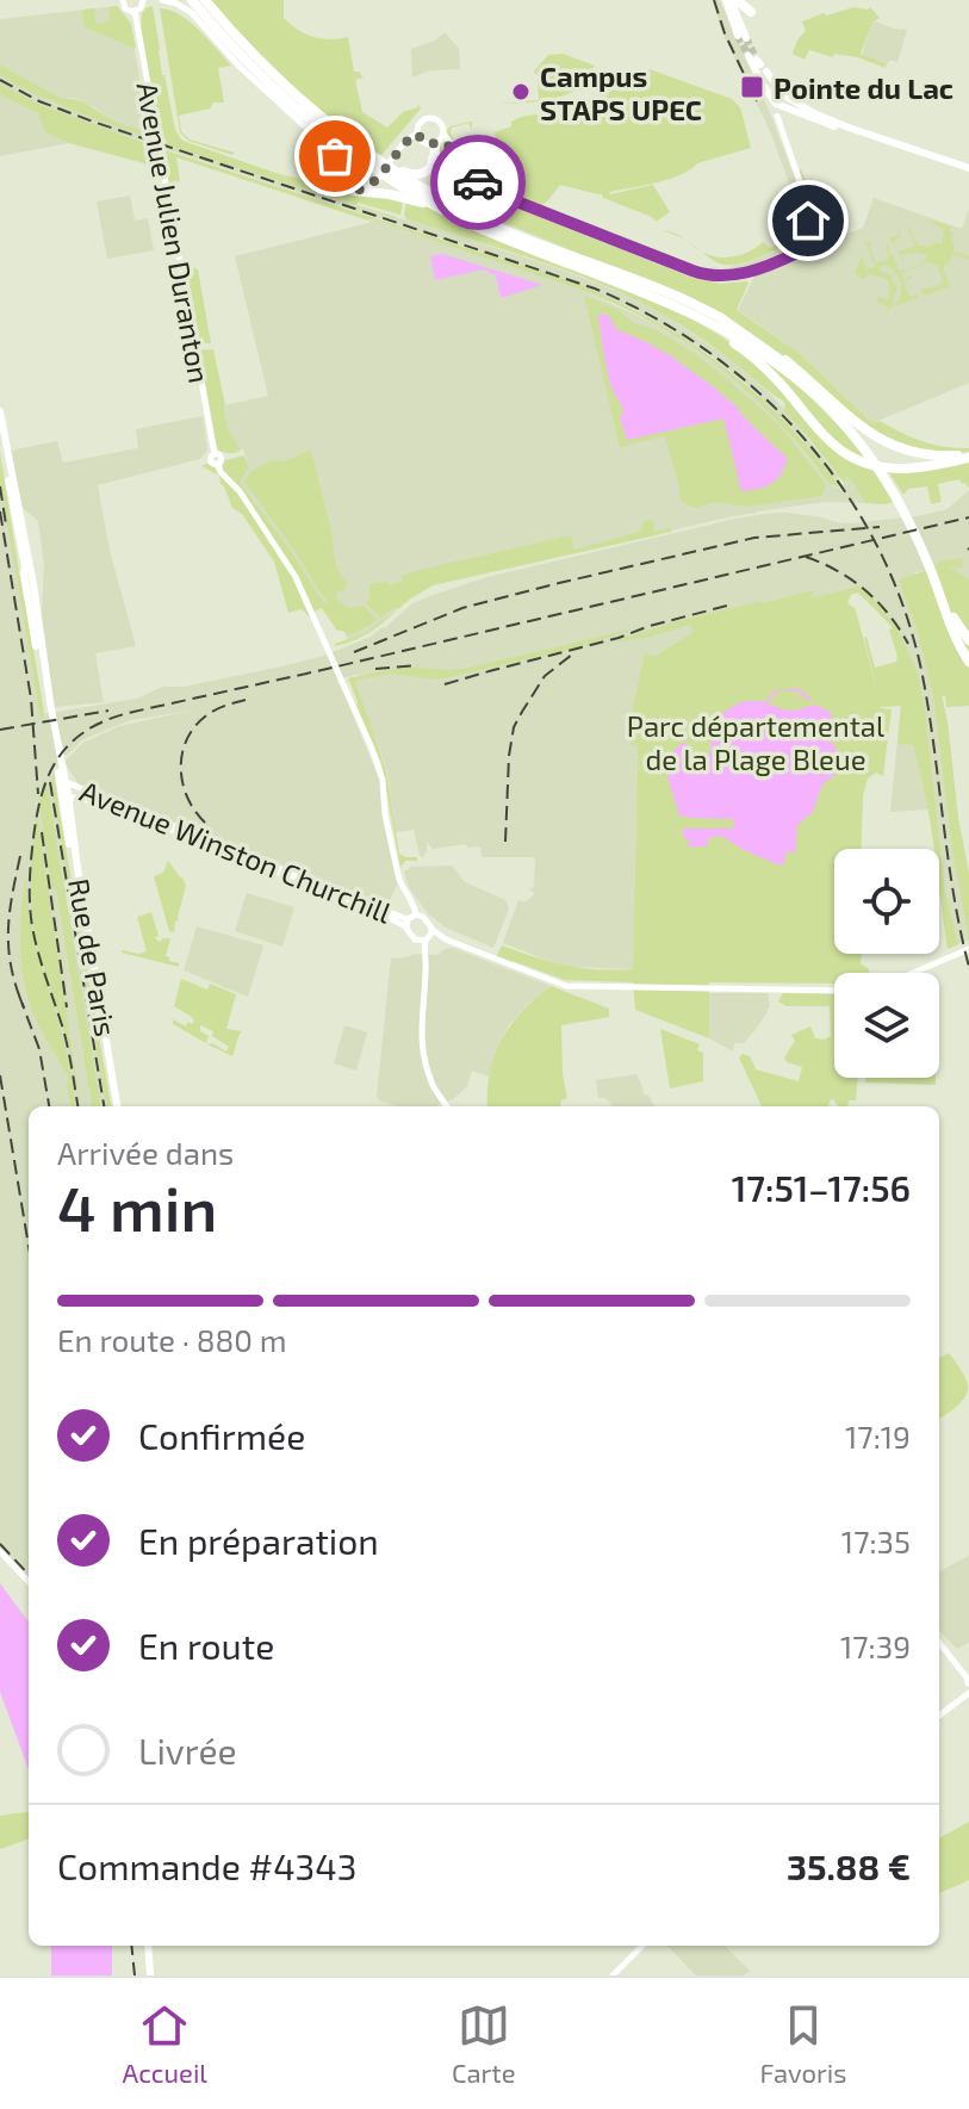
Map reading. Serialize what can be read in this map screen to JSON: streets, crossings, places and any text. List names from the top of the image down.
{
  "streets": {
    "main road": ["Avenue Julien Duranton", "Avenue Winston Churchill", "Rue de Paris"]
  },
  "crossings": [
    ["Avenue Julien Duranton", "Avenue Winston Churchill"],
    ["Avenue Winston Churchill", "Rue de Paris"]
  ],
  "parks": ["Parc départemental de la Plage Bleue"],
  "places": {
    "transit": ["Pointe du Lac"],
    "other": ["Campus STAPS UPEC"]
  },
  "page": {
    "heading": ["4 min", "Arrivée dans", "17:51–17:56"],
    "panel": ["Commande #4343", "35.88 €"],
    "bar": "En route · 880 m",
    "list": [
      ["Confirmée", "17:19"],
      ["En préparation", "17:35"],
      ["En route", "17:39"],
      "Livrée"
    ],
    "tabs": ["Accueil", "Carte", "Favoris"]
  }
}
